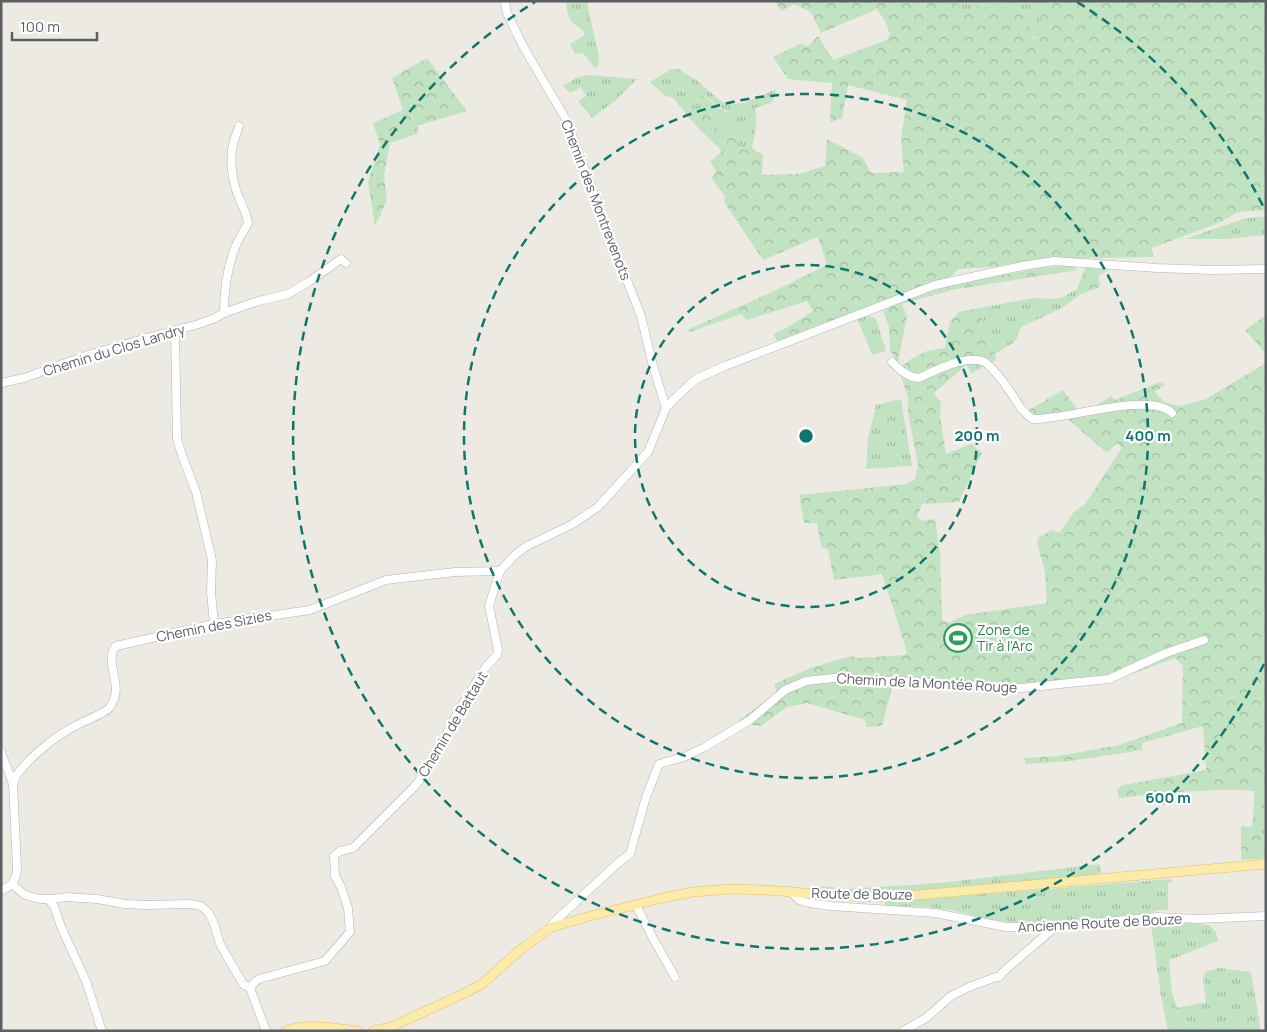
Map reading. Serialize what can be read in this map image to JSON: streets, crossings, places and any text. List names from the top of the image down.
{
  "streets": {
    "main road": ["Route de Bouze"],
    "street": [
      "Chemin des Montrevenots",
      "Chemin du Clos Landry",
      "Chemin des Sizies",
      "Chemin de la Montée Rouge",
      "Chemin de Battaut",
      "Ancienne Route de Bouze"
    ]
  },
  "crossings": [
    ["Chemin des Montrevenots", "Chemin de Battaut"],
    ["Chemin des Sizies", "Chemin de Battaut"],
    ["Chemin de la Montée Rouge", "Route de Bouze"],
    ["Route de Bouze", "Ancienne Route de Bouze"]
  ],
  "places": {
    "sports": ["Zone de Tir à l'Arc"]
  },
  "scale_bar": "100 m",
  "rings": ["200 m", "400 m", "600 m"]
}
